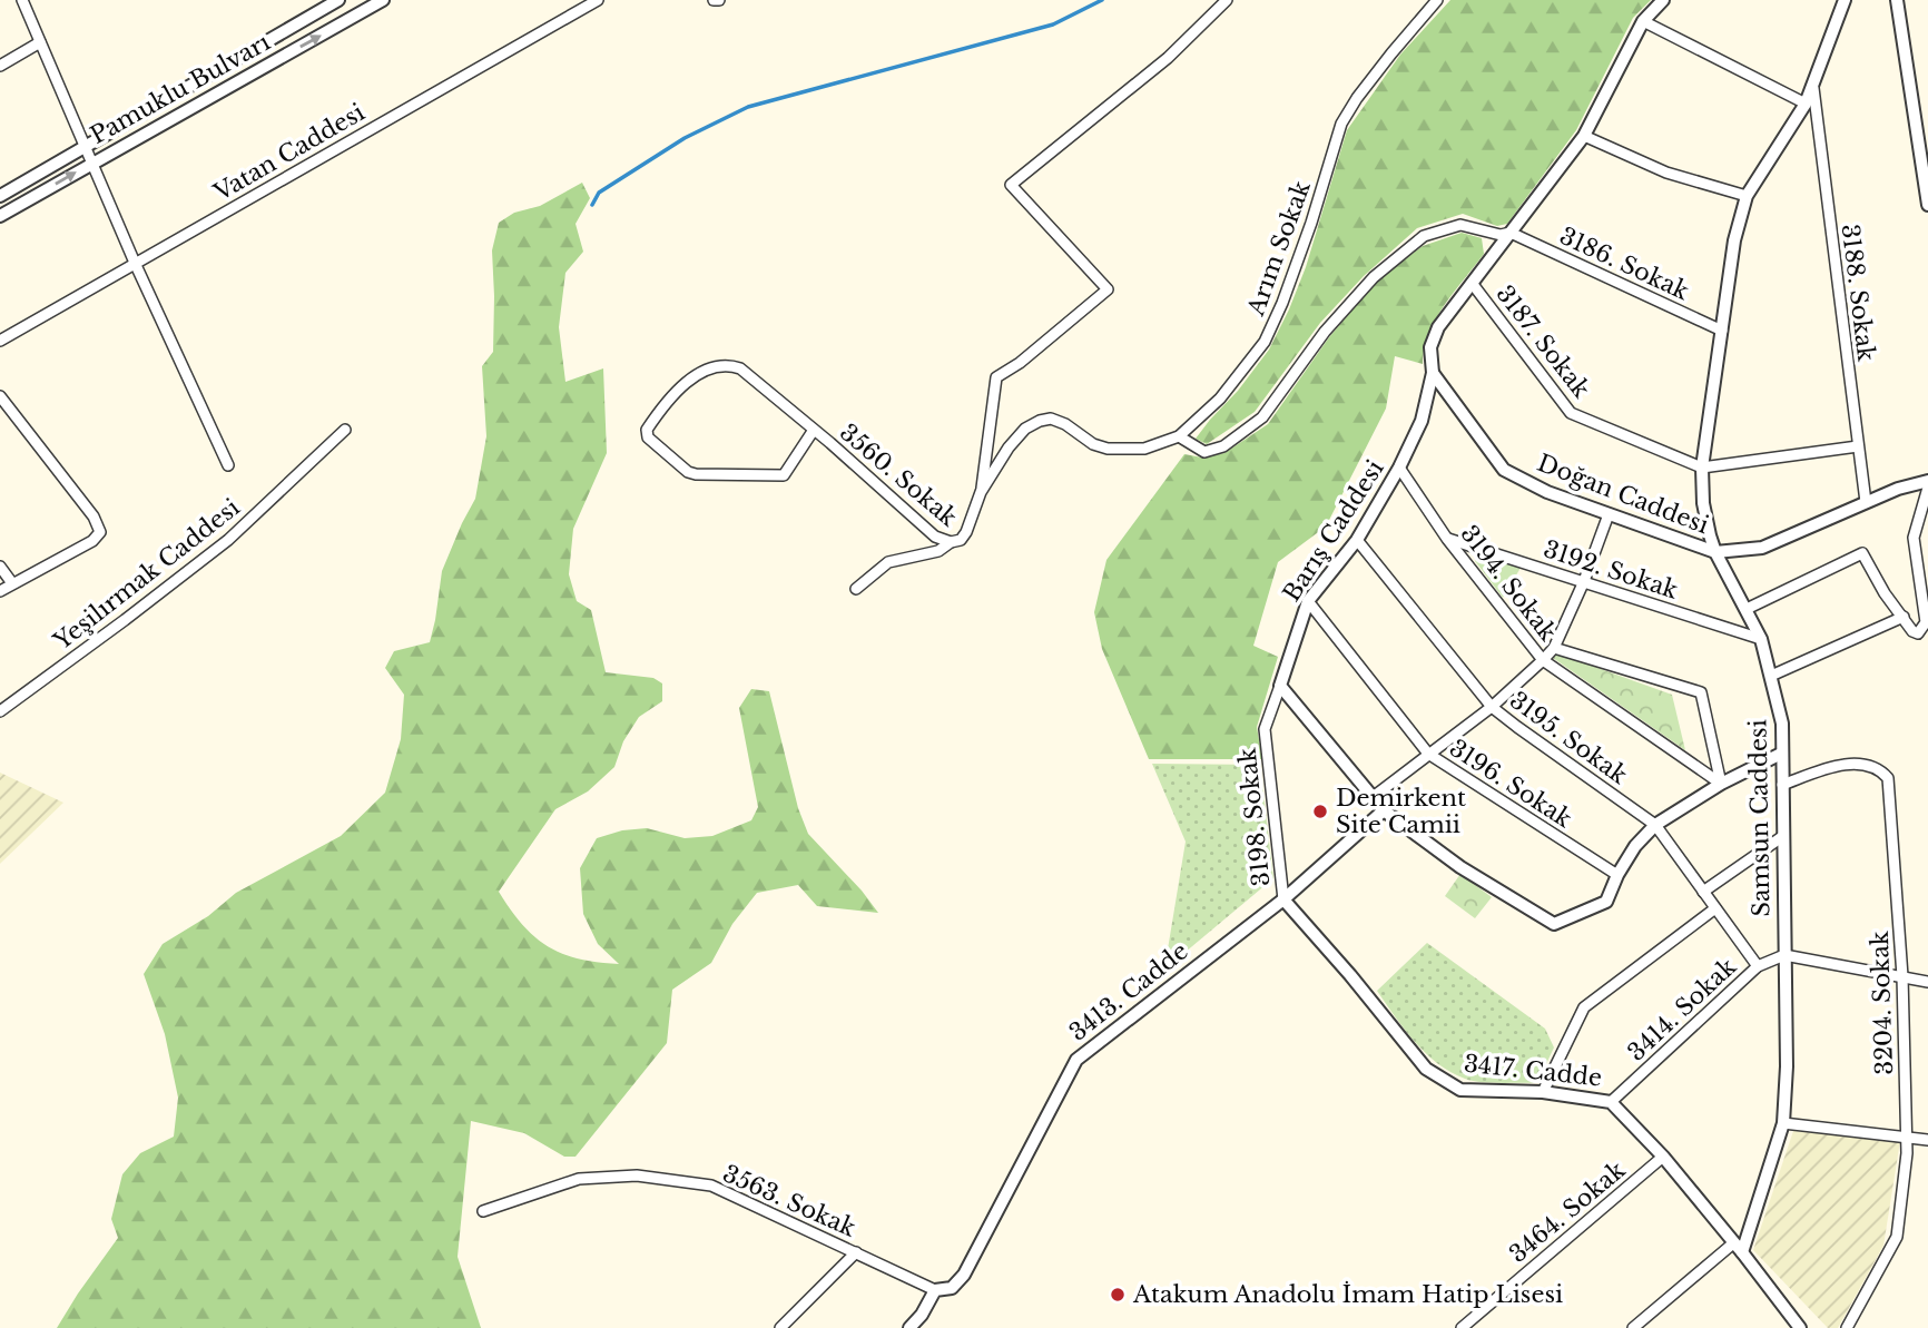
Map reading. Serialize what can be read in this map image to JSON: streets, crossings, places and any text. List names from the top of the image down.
{
  "streets": {
    "street": [
      "Pamuklu Bulvarı",
      "Vatan Caddesi",
      "Arım Sokak",
      "3186. Sokak",
      "3188. Sokak",
      "3187. Sokak",
      "3560. Sokak",
      "Doğan Caddesi",
      "Barış Caddesi",
      "3192. Sokak",
      "Yeşilırmak Caddesi",
      "3194. Sokak",
      "3195. Sokak",
      "3196. Sokak",
      "3198. Sokak",
      "Samsun Caddesi",
      "3413. Cadde",
      "3204. Sokak",
      "3414. Sokak",
      "3417. Cadde",
      "3563. Sokak",
      "3464. Sokak"
    ]
  },
  "crossings": [
    ["3186. Sokak", "Barış Caddesi"],
    ["3186. Sokak", "Samsun Caddesi"],
    ["3188. Sokak", "3187. Sokak"],
    ["3188. Sokak", "Doğan Caddesi"],
    ["3188. Sokak", "Samsun Caddesi"],
    ["3187. Sokak", "Barış Caddesi"],
    ["3187. Sokak", "Samsun Caddesi"],
    ["Doğan Caddesi", "Barış Caddesi"],
    ["Doğan Caddesi", "Samsun Caddesi"],
    ["Barış Caddesi", "3194. Sokak"],
    ["Barış Caddesi", "3195. Sokak"],
    ["Barış Caddesi", "3196. Sokak"],
    ["Barış Caddesi", "3198. Sokak"],
    ["3192. Sokak", "3194. Sokak"],
    ["3192. Sokak", "Samsun Caddesi"],
    ["3195. Sokak", "3414. Sokak"],
    ["3198. Sokak", "3413. Cadde"],
    ["3198. Sokak", "3417. Cadde"],
    ["Samsun Caddesi", "3204. Sokak"],
    ["Samsun Caddesi", "3414. Sokak"],
    ["Samsun Caddesi", "3417. Cadde"],
    ["3413. Cadde", "3417. Cadde"],
    ["3413. Cadde", "3563. Sokak"],
    ["3414. Sokak", "3417. Cadde"],
    ["3417. Cadde", "3464. Sokak"]
  ],
  "places": ["Demirkent Site Camii", "Atakum Anadolu İmam Hatip Lisesi"]
}
